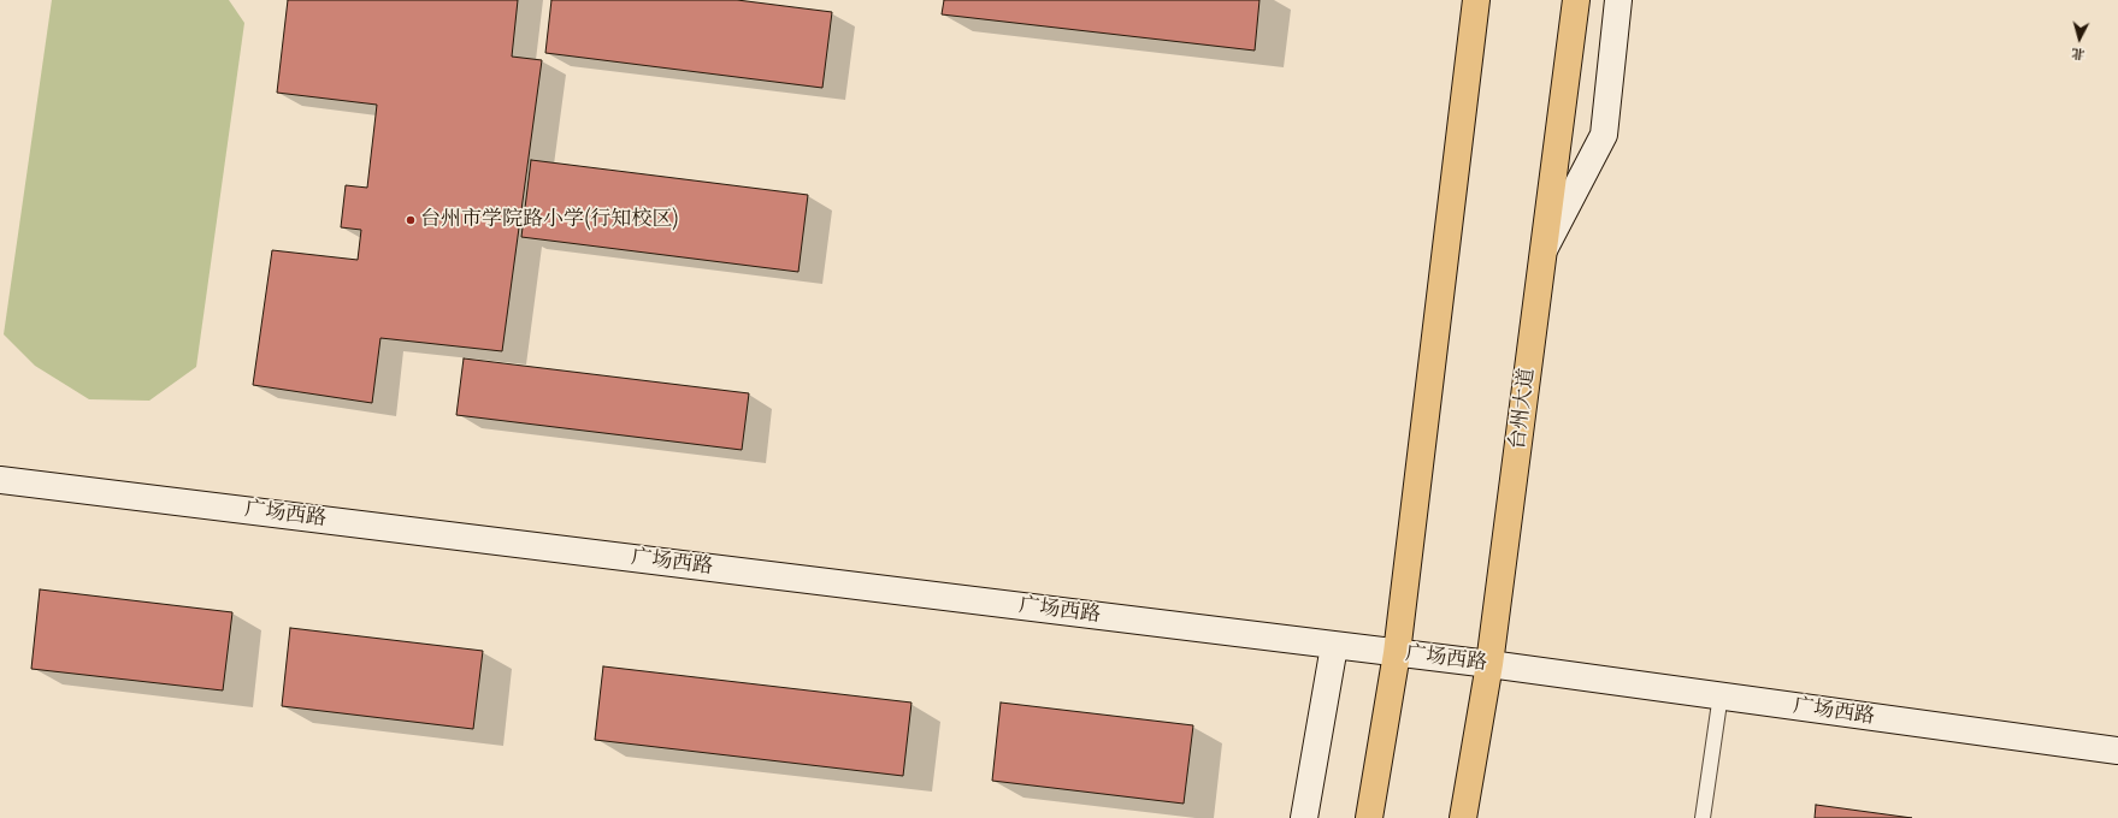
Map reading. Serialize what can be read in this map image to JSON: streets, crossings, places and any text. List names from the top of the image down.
{
  "streets": {
    "main road": ["台州大道", "广场西路"]
  },
  "crossings": [
    ["台州大道", "广场西路"]
  ],
  "places": ["台州市学院路小学(行知校区)"],
  "north": "bottom"
}
